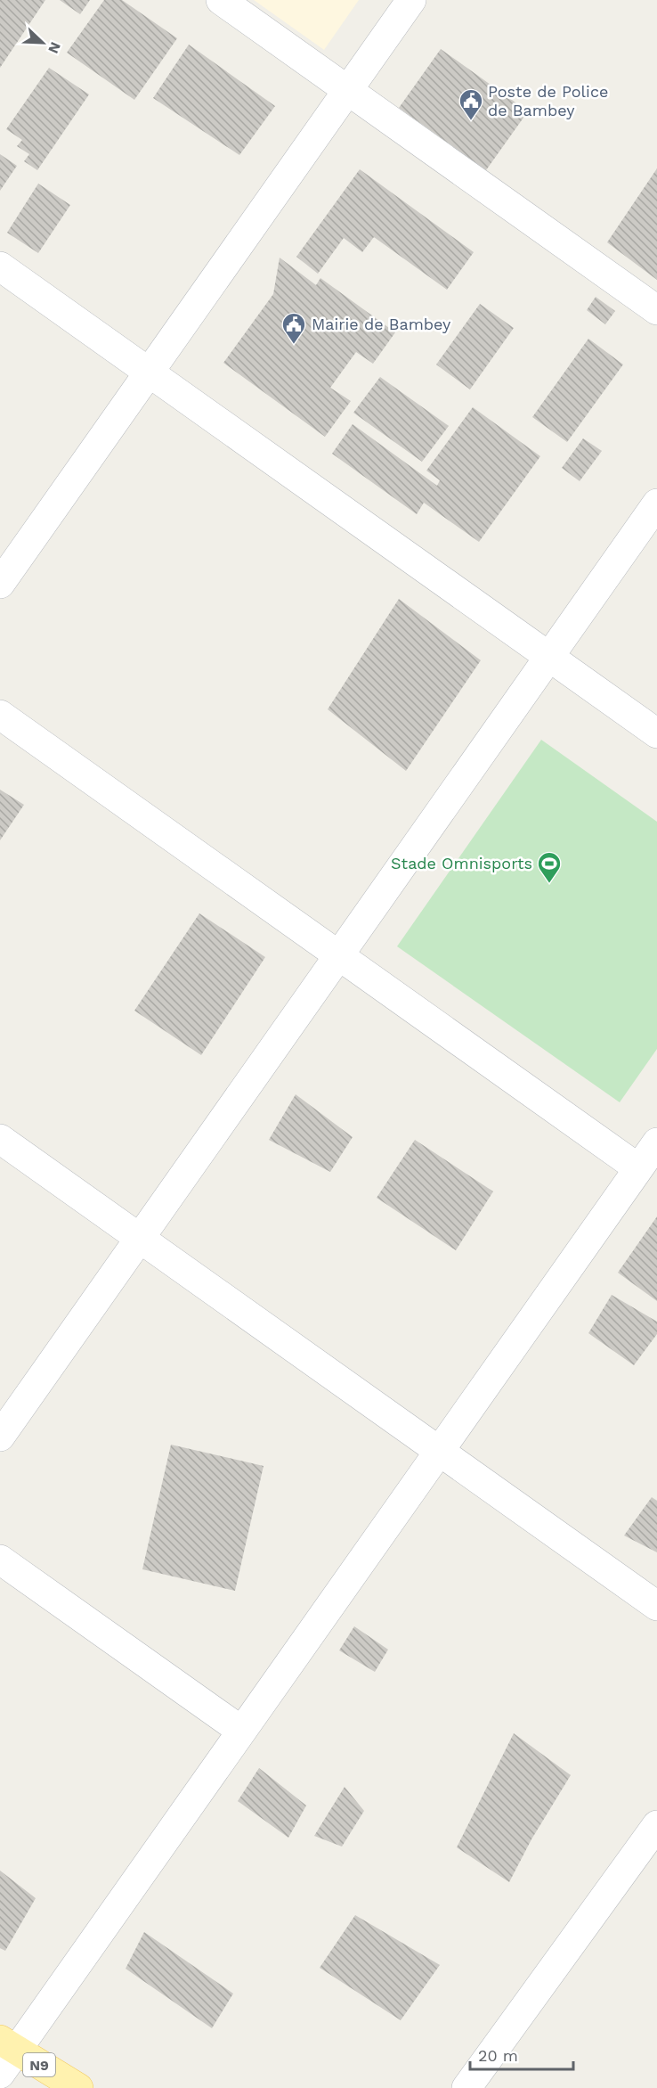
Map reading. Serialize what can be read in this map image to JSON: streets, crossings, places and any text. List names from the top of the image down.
{
  "streets": {
    "main road": ["N9"]
  },
  "places": {
    "public building": ["Poste de Police de Bambey", "Mairie de Bambey"],
    "sports": ["Stade Omnisports"]
  },
  "scale_bar": "20 m",
  "north": "bottom right"
}
